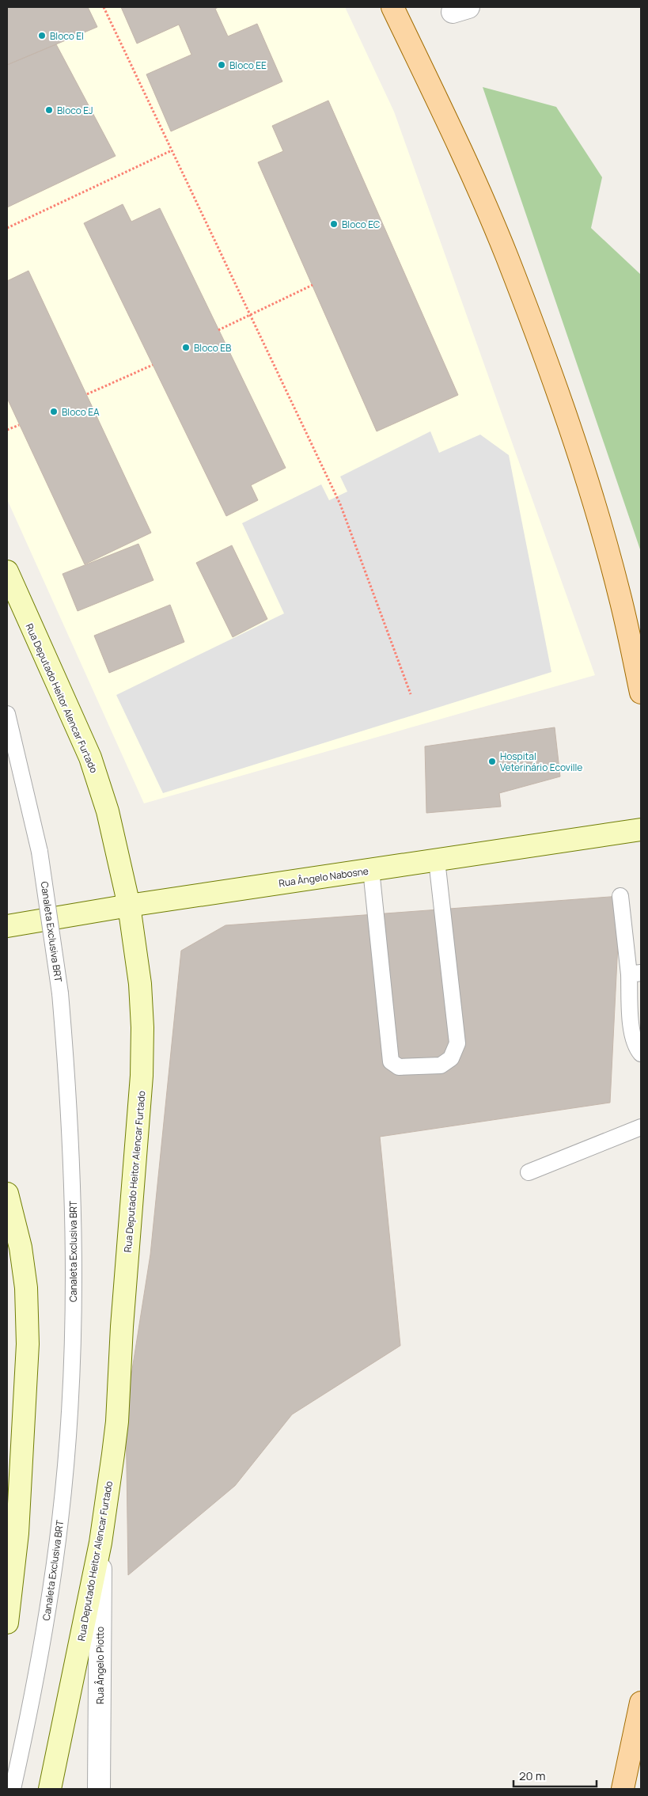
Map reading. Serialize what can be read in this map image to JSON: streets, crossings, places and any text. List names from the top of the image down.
{
  "streets": {
    "street": ["Rua Deputado Heitor Alencar Furtado", "Rua Ângelo Nabosne", "Rua Ângelo Piotto"],
    "lane": ["Canaleta Exclusiva BRT"]
  },
  "crossings": [
    ["Rua Deputado Heitor Alencar Furtado", "Rua Ângelo Nabosne"],
    ["Rua Deputado Heitor Alencar Furtado", "Rua Ângelo Piotto"]
  ],
  "places": [
    "Bloco EI",
    "Bloco EE",
    "Bloco EJ",
    "Bloco EC",
    "Bloco EB",
    "Bloco EA",
    "Hospital Veterinário Ecoville"
  ],
  "scale_bar": "20 m"
}
